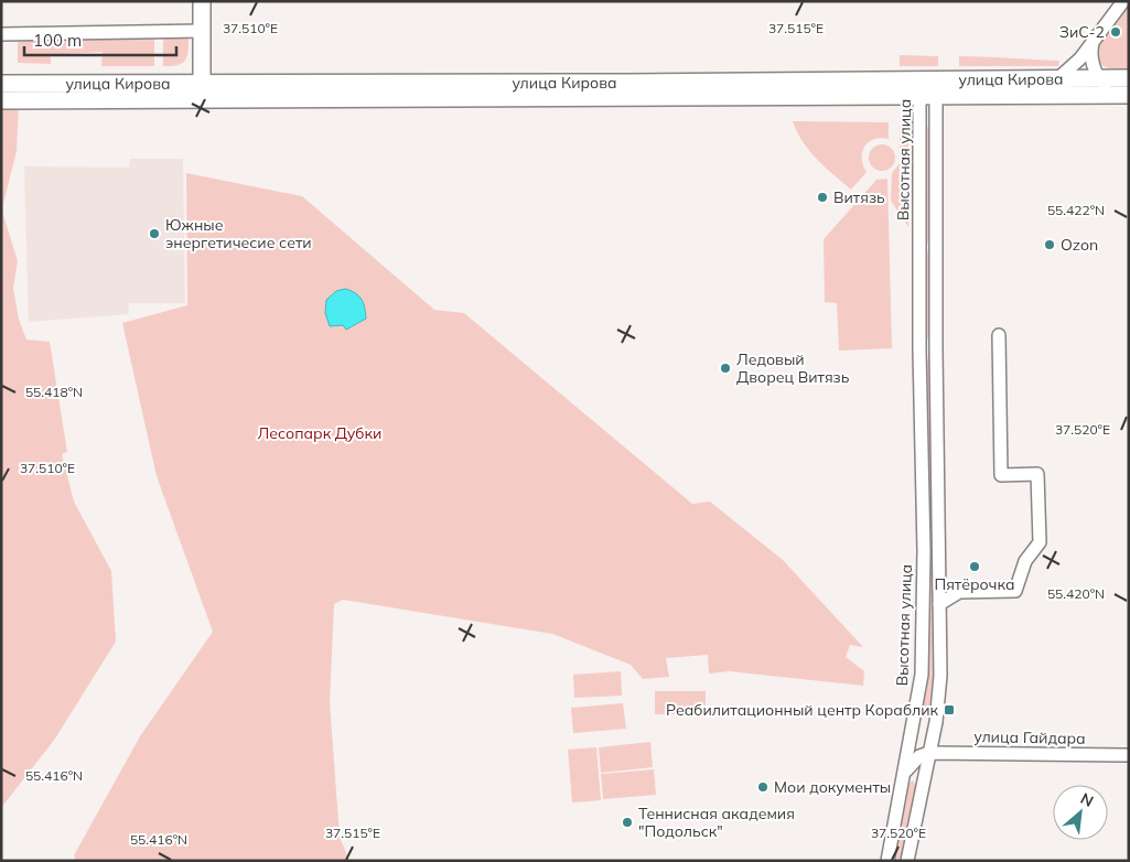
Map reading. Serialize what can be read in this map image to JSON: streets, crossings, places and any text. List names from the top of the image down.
{
  "streets": {
    "main road": ["улица Кирова"],
    "street": ["Высотная улица", "улица Гайдара"]
  },
  "crossings": [
    ["улица Кирова", "Высотная улица"],
    ["Высотная улица", "улица Гайдара"]
  ],
  "parks": ["Лесопарк Дубки"],
  "places": {
    "other": [
      "ЗиС-2",
      "Витязь",
      "Южные энергетичесие сети",
      "Ozon",
      "Ледовый Дворец Витязь",
      "Пятёрочка",
      "Мои документы",
      "Теннисная академия \"Подольск\""
    ],
    "transit": ["Реабилитационный центр Кораблик"]
  },
  "scale_bar": "100 m",
  "north": "top right",
  "coordinates": [
    "37.510°E",
    "37.515°E",
    "55.422°N",
    "55.418°N",
    "37.520°E",
    "55.420°N",
    "55.416°N"
  ]
}
